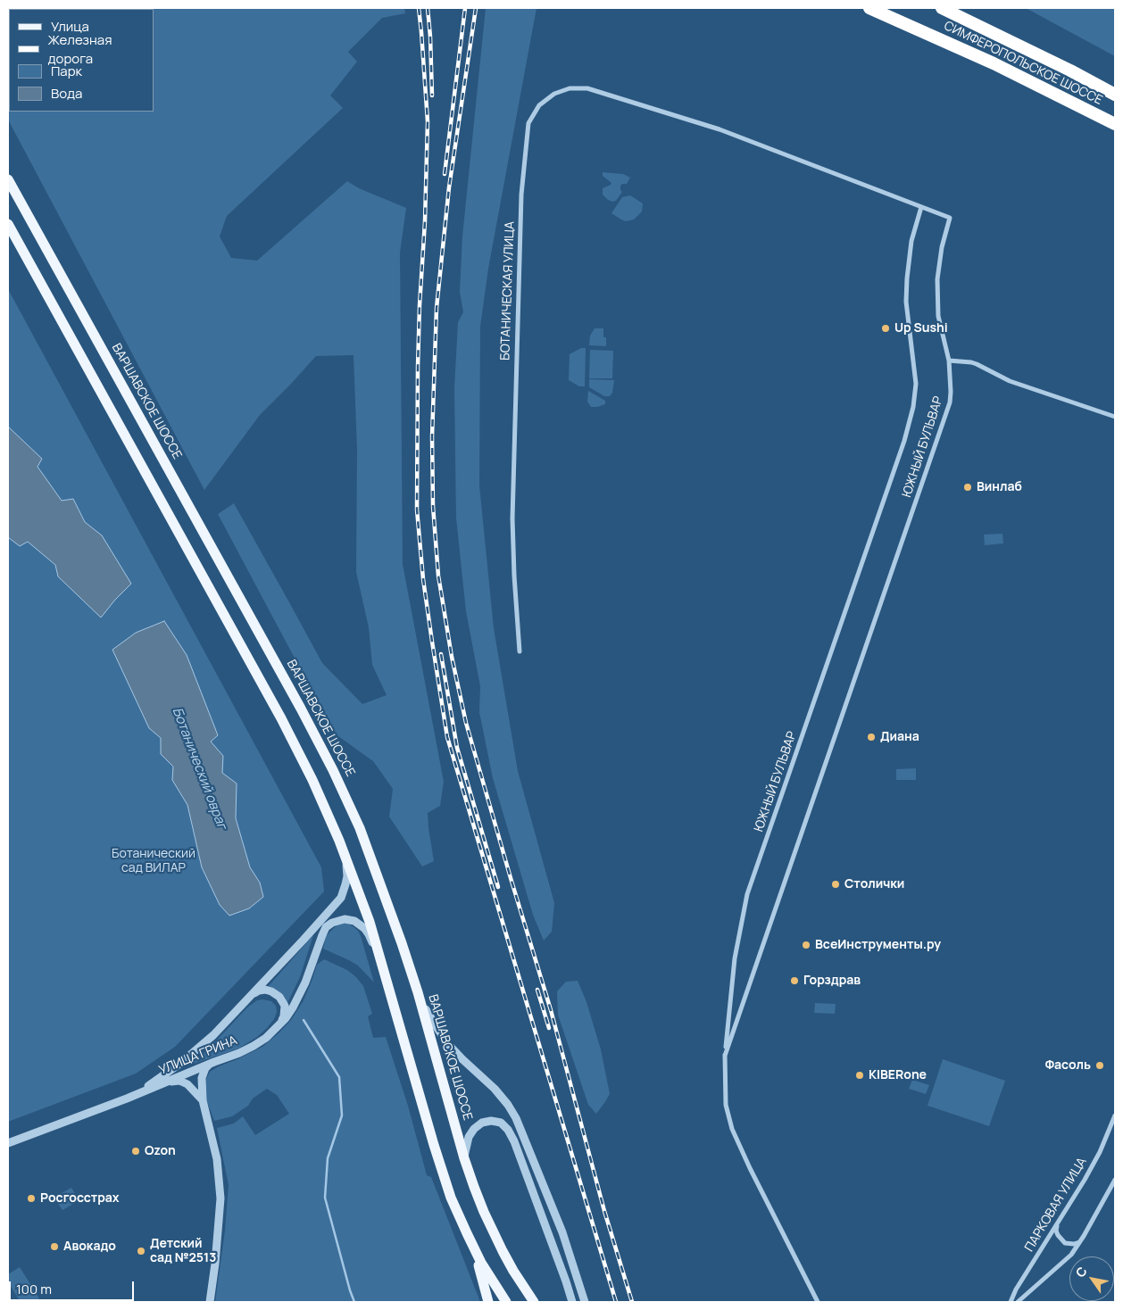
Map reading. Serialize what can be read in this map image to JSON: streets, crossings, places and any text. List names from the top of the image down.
{
  "streets": {
    "highway": ["СИМФЕРОПОЛЬСКОЕ ШОССЕ"],
    "main road": ["ВАРШАВСКОЕ ШОССЕ"],
    "street": [
      "БОТАНИЧЕСКАЯ УЛИЦА",
      "ЮЖНЫЙ БУЛЬВАР",
      "УЛИЦА ГРИНА",
      "ПАРКОВАЯ УЛИЦА"
    ]
  },
  "crossings": [
    ["БОТАНИЧЕСКАЯ УЛИЦА", "ЮЖНЫЙ БУЛЬВАР"]
  ],
  "water": ["Ботанический овраг"],
  "parks": ["Ботанический сад ВИЛАР"],
  "places": [
    "Up Sushi",
    "Винлаб",
    "Диана",
    "Столички",
    "ВсеИнструменты.ру",
    "Горздрав",
    "Фасоль",
    "KIBERone",
    "Ozon",
    "Росгосстрах",
    "Авокадо",
    "Детский сад №2513"
  ],
  "legend": [
    "Улица",
    "Железная дорога",
    "Парк",
    "Вода"
  ],
  "scale_bar": "100 m",
  "north": "top left"
}
